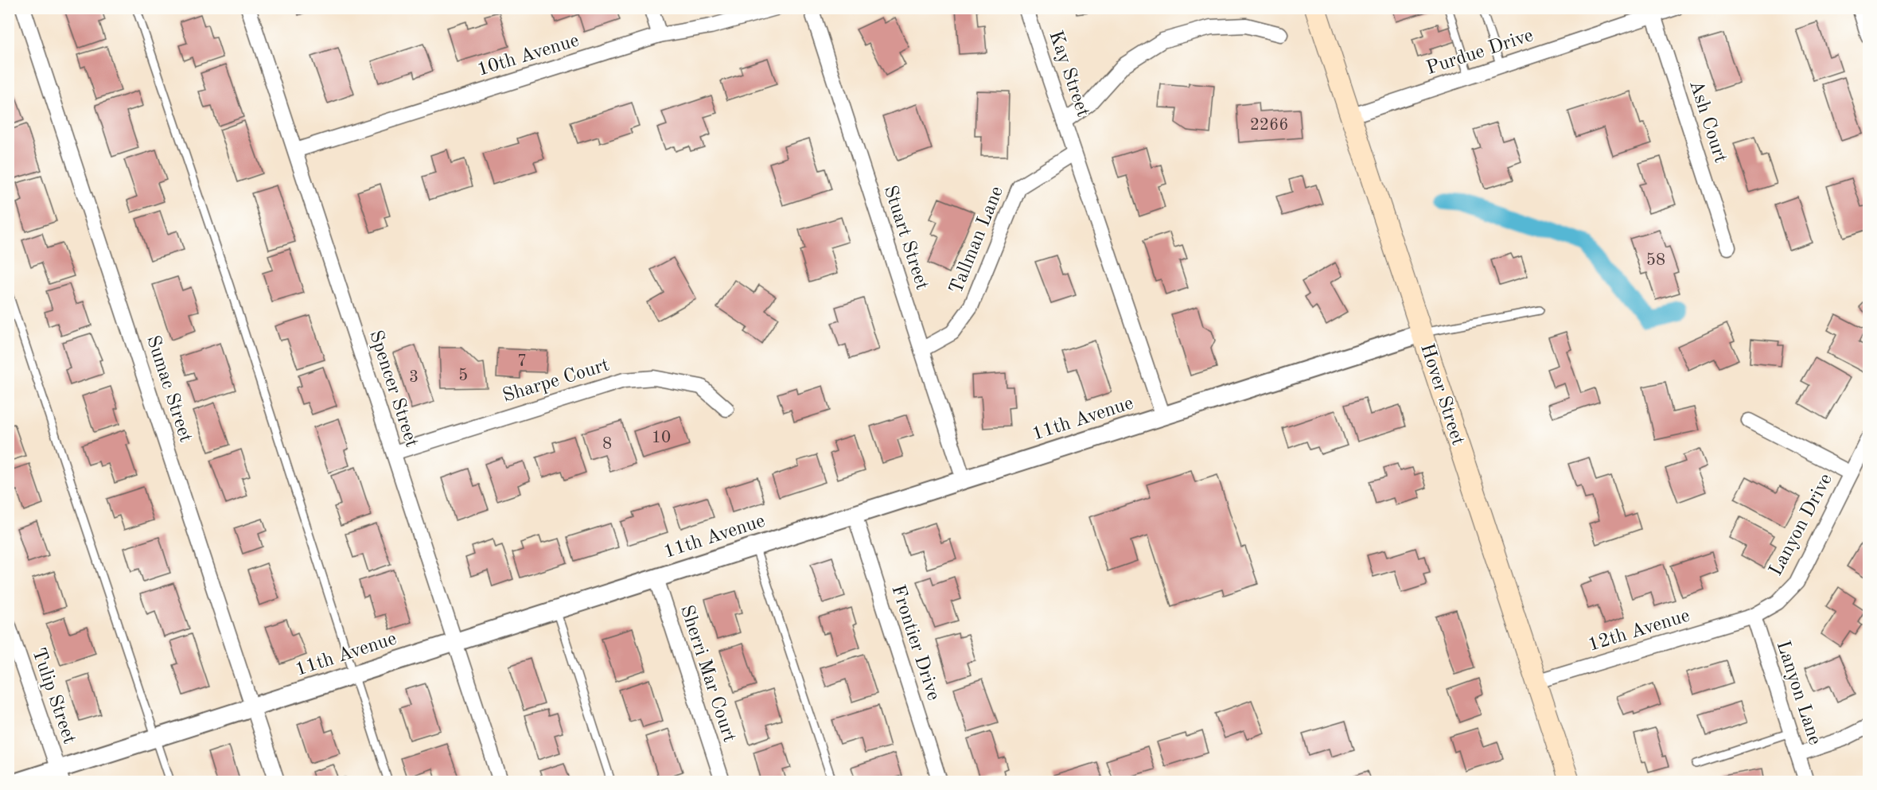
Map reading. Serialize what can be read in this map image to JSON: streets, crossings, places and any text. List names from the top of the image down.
{
  "streets": {
    "main road": ["Hover Street"],
    "street": [
      "Purdue Drive",
      "10th Avenue",
      "Kay Street",
      "Ash Court",
      "Stuart Street",
      "Tallman Lane",
      "Sharpe Court",
      "Sumac Street",
      "Spencer Street",
      "11th Avenue",
      "Lanyon Drive",
      "12th Avenue",
      "Frontier Drive",
      "Sherri Mar Court",
      "Lanyon Lane",
      "Tulip Street"
    ]
  },
  "crossings": [
    ["Purdue Drive", "Ash Court"],
    ["Purdue Drive", "Hover Street"],
    ["10th Avenue", "Spencer Street"],
    ["Kay Street", "Tallman Lane"],
    ["Kay Street", "11th Avenue"],
    ["Stuart Street", "Tallman Lane"],
    ["Stuart Street", "11th Avenue"],
    ["Sharpe Court", "Spencer Street"],
    ["Sumac Street", "11th Avenue"],
    ["Spencer Street", "11th Avenue"],
    ["Hover Street", "11th Avenue"],
    ["Hover Street", "12th Avenue"],
    ["11th Avenue", "Frontier Drive"],
    ["11th Avenue", "Sherri Mar Court"],
    ["11th Avenue", "Tulip Street"],
    ["Lanyon Drive", "12th Avenue"],
    ["Lanyon Drive", "Lanyon Lane"],
    ["12th Avenue", "Lanyon Lane"]
  ],
  "house_numbers": [
    "2266",
    "58",
    "7",
    "5",
    "3",
    "10",
    "8"
  ]
}
